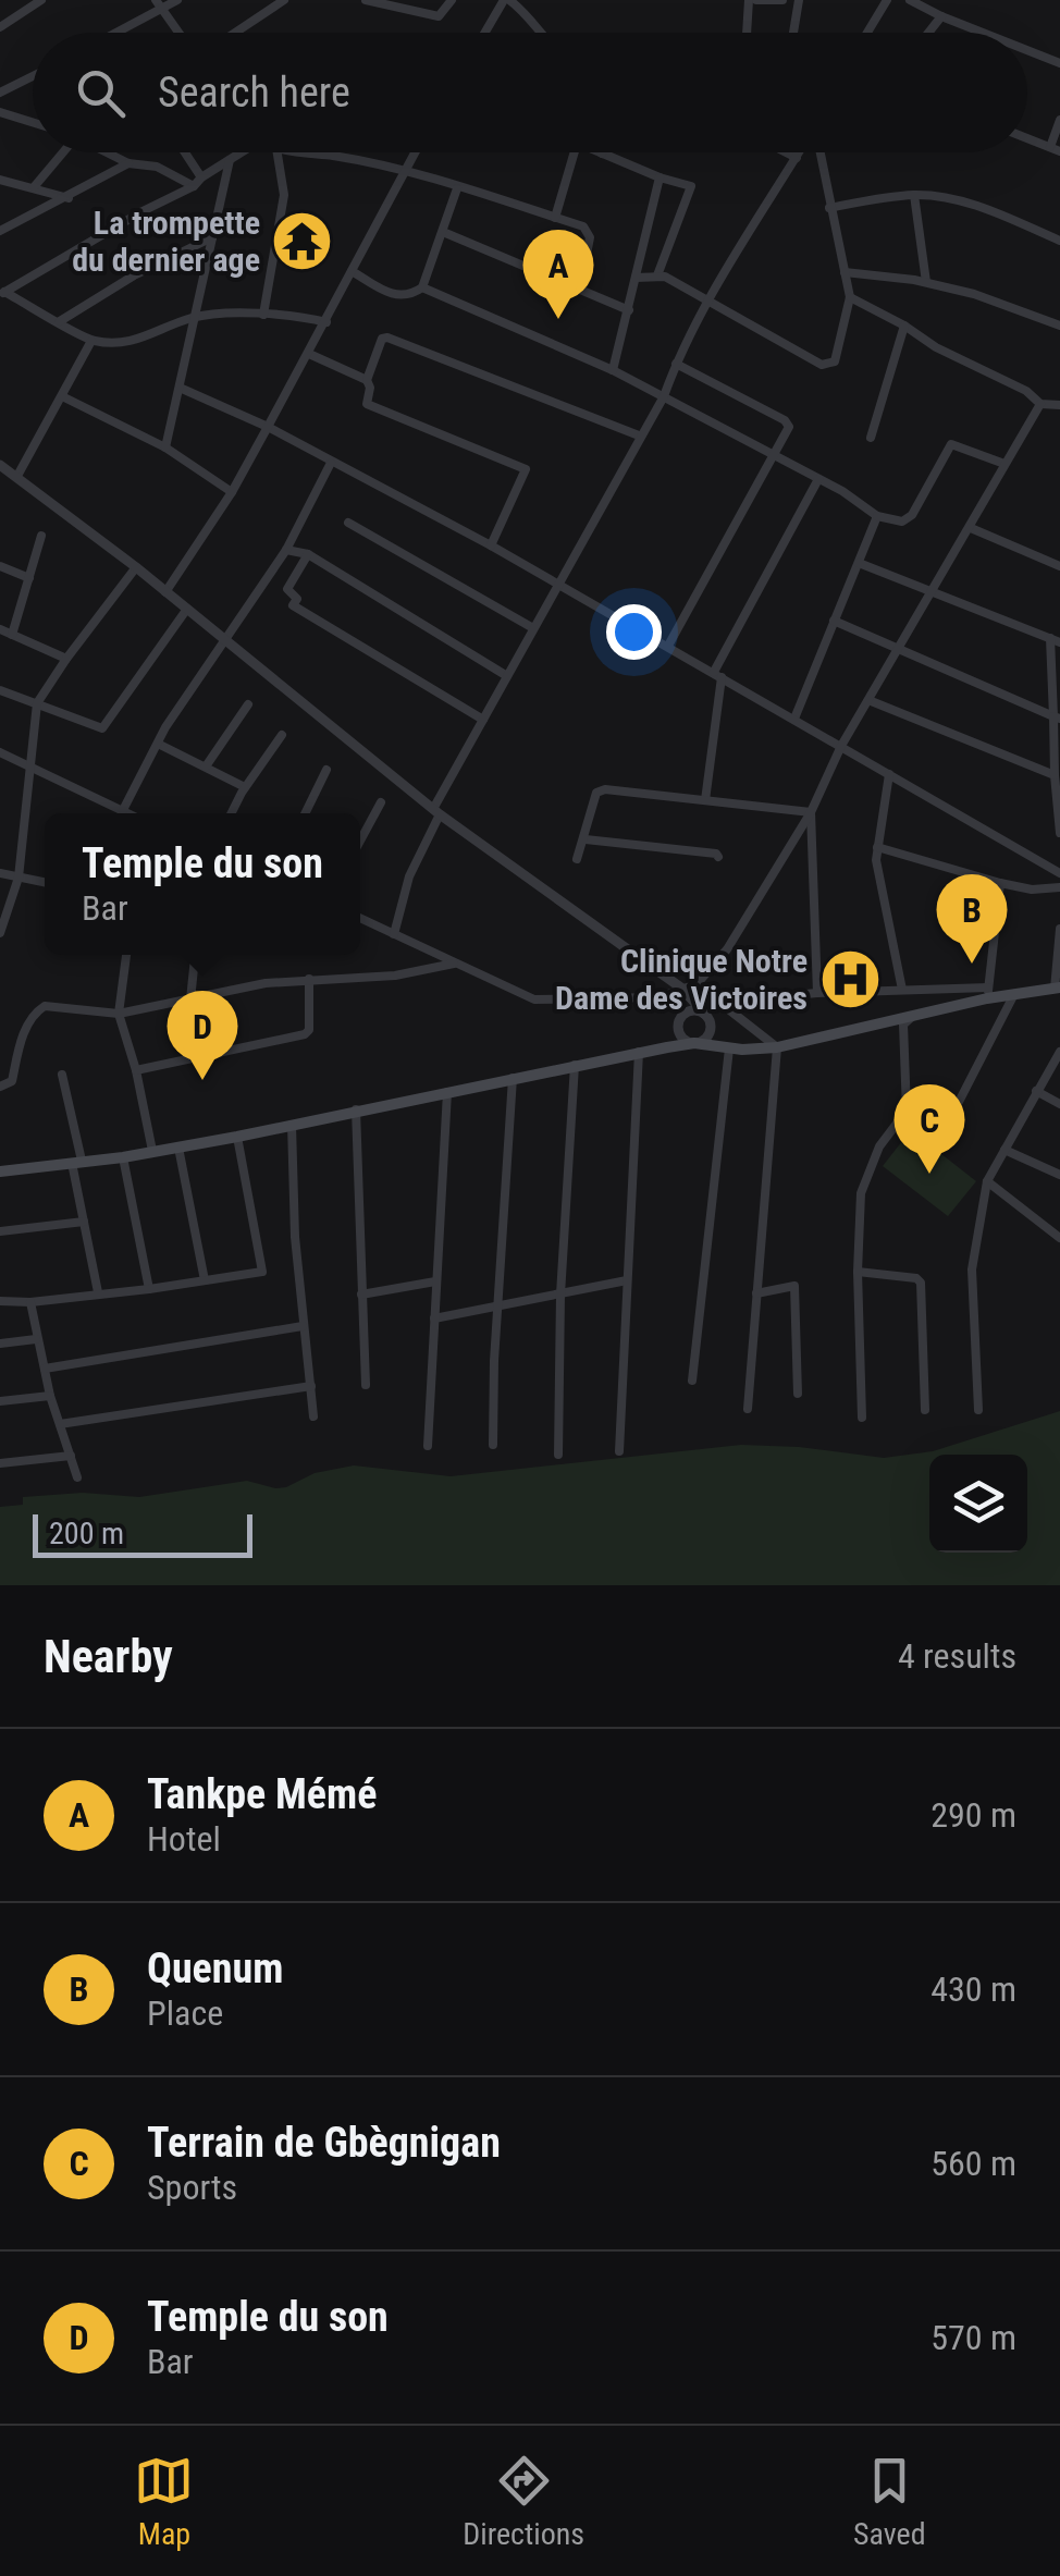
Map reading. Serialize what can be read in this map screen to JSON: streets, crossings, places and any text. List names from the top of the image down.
{
  "places": {
    "temple": ["La trompette du dernier age"],
    "hospital": ["Clinique Notre Dame des Victoires"]
  },
  "scale_bar": "200 m",
  "page": {
    "search": "Search here",
    "pins": [
      "A",
      "B",
      "D",
      "C"
    ],
    "popup": ["Temple du son", "Bar"],
    "scale": "200 m",
    "heading": ["Nearby", "4 results"],
    "list": [
      {
        "mark": "A",
        "name": "Tankpe Mémé",
        "note": "Hotel",
        "value": "290 m"
      },
      {
        "mark": "B",
        "name": "Quenum",
        "note": "Place",
        "value": "430 m"
      },
      {
        "mark": "C",
        "name": "Terrain de Gbègnigan",
        "note": "Sports",
        "value": "560 m"
      },
      {
        "mark": "D",
        "name": "Temple du son",
        "note": "Bar",
        "value": "570 m"
      }
    ],
    "nav": ["Map", "Directions", "Saved"]
  }
}
